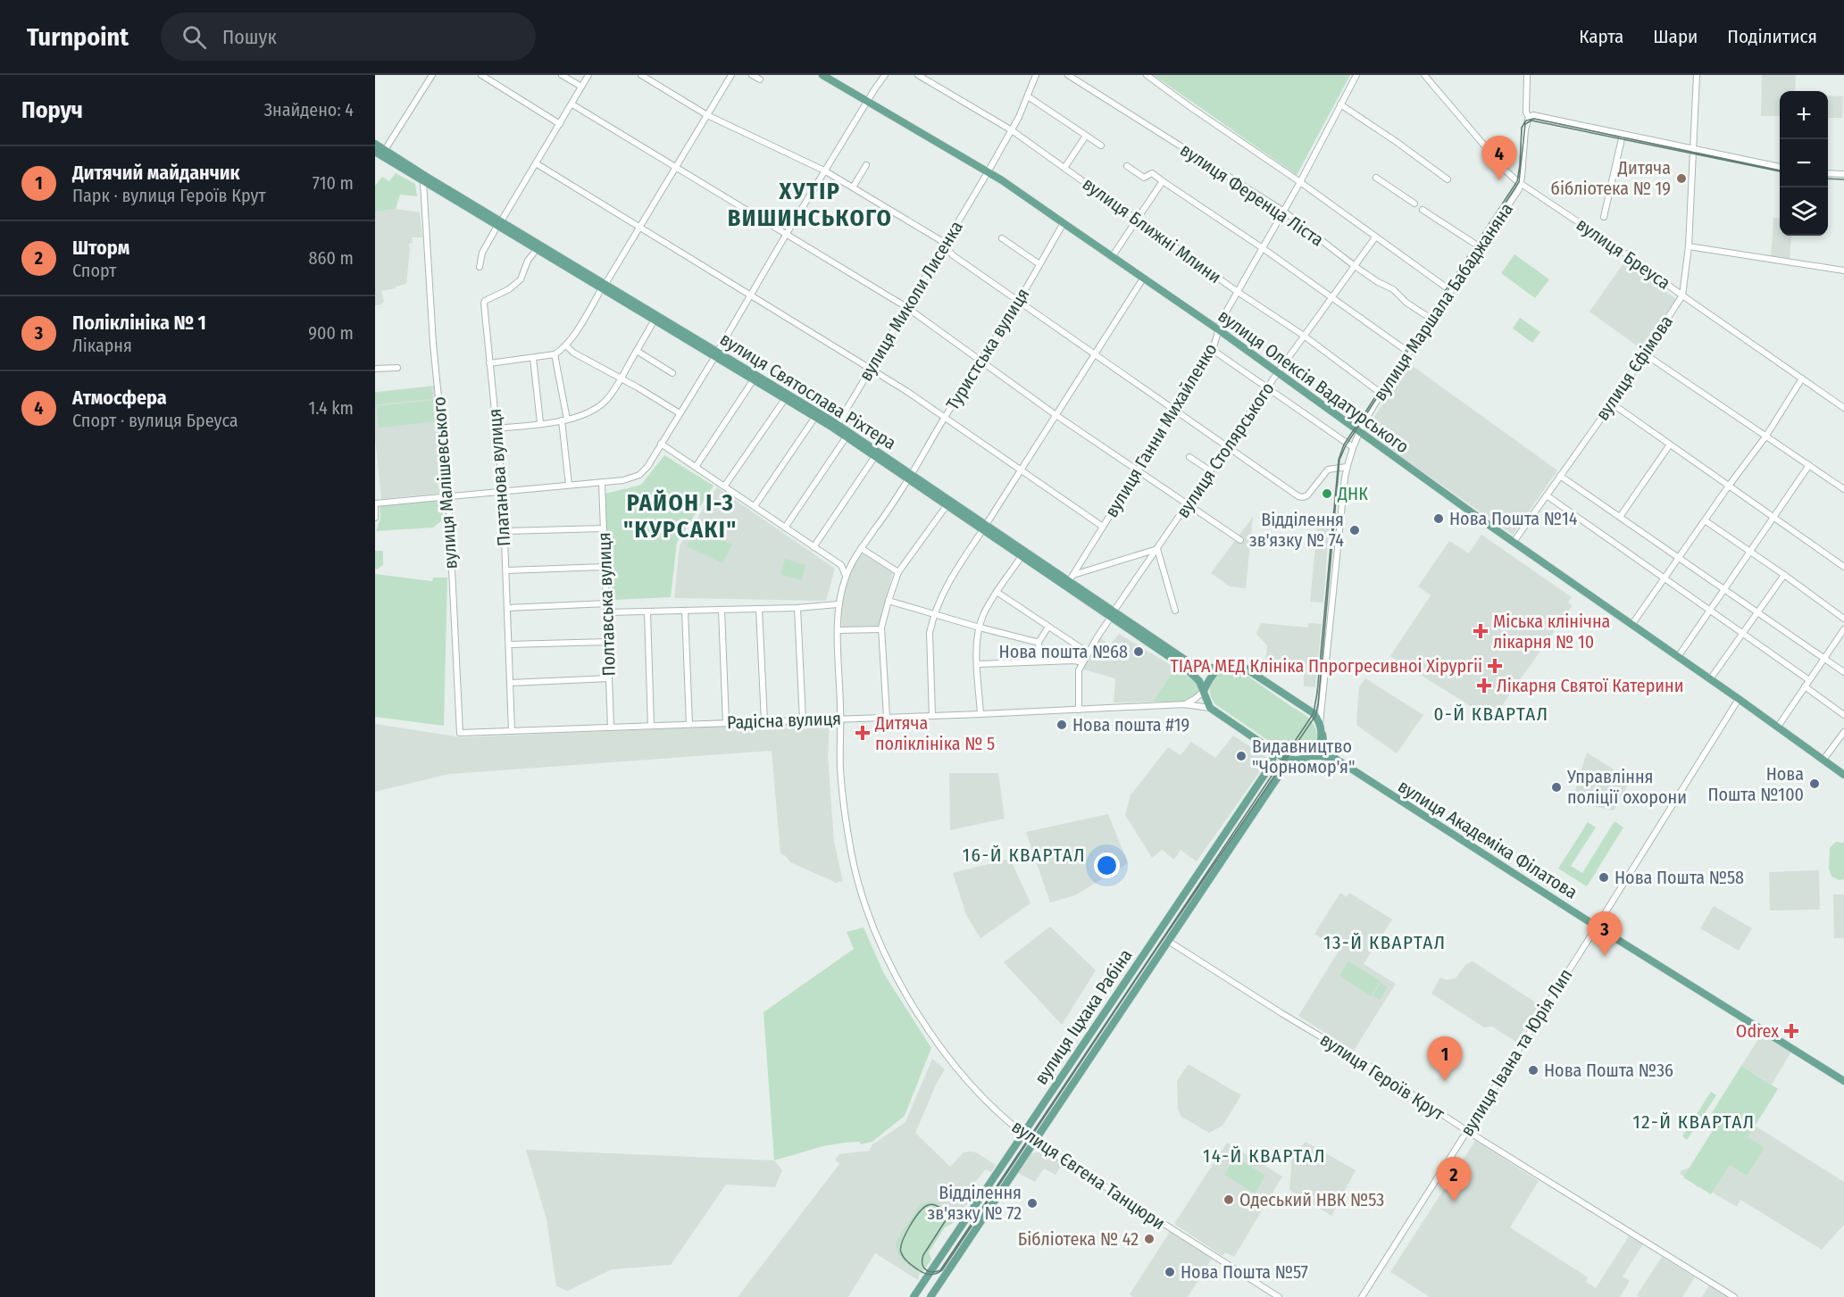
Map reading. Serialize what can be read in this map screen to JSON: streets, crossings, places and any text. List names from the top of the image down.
{
  "streets": {
    "main road": [
      "вулиця Олексія Вадатурського",
      "вулиця Святослава Ріхтера",
      "вулиця Академіка Філатова",
      "вулиця Іцхака Рабіна"
    ],
    "street": [
      "вулиця Ференца Ліста",
      "вулиця Ближні Млини",
      "вулиця Бреуса",
      "вулиця Миколи Лисенка",
      "вулиця Маршала Бабаджаняна",
      "Туристська вулиця",
      "вулиця Єфімова",
      "вулиця Ганни Михайленко",
      "вулиця Столярського",
      "Платанова вулиця",
      "вулиця Малішевського",
      "Полтавська вулиця",
      "Радісна вулиця",
      "вулиця Івана та Юрія Лип",
      "вулиця Героїв Крут",
      "вулиця Євгена Танцюри"
    ]
  },
  "crossings": [
    ["вулиця Ференца Ліста", "вулиця Маршала Бабаджаняна"],
    ["вулиця Ференца Ліста", "вулиця Ганни Михайленко"],
    ["вулиця Ференца Ліста", "вулиця Столярського"],
    ["вулиця Ближні Млини", "вулиця Миколи Лисенка"],
    ["вулиця Ближні Млини", "вулиця Маршала Бабаджаняна"],
    ["вулиця Ближні Млини", "вулиця Ганни Михайленко"],
    ["вулиця Ближні Млини", "вулиця Столярського"],
    ["вулиця Бреуса", "вулиця Маршала Бабаджаняна"],
    ["вулиця Бреуса", "вулиця Єфімова"],
    ["вулиця Миколи Лисенка", "вулиця Олексія Вадатурського"],
    ["вулиця Миколи Лисенка", "вулиця Святослава Ріхтера"],
    ["вулиця Маршала Бабаджаняна", "вулиця Олексія Вадатурського"],
    ["Туристська вулиця", "вулиця Олексія Вадатурського"],
    ["Туристська вулиця", "вулиця Святослава Ріхтера"],
    ["Туристська вулиця", "Радісна вулиця"],
    ["Туристська вулиця", "вулиця Євгена Танцюри"],
    ["вулиця Єфімова", "вулиця Олексія Вадатурського"],
    ["вулиця Олексія Вадатурського", "вулиця Ганни Михайленко"],
    ["вулиця Олексія Вадатурського", "вулиця Столярського"],
    ["вулиця Олексія Вадатурського", "вулиця Івана та Юрія Лип"],
    ["вулиця Святослава Ріхтера", "вулиця Ганни Михайленко"],
    ["вулиця Святослава Ріхтера", "вулиця Столярського"],
    ["вулиця Святослава Ріхтера", "Платанова вулиця"],
    ["вулиця Святослава Ріхтера", "вулиця Малішевського"],
    ["вулиця Святослава Ріхтера", "Радісна вулиця"],
    ["вулиця Столярського", "Радісна вулиця"],
    ["Платанова вулиця", "вулиця Малішевського"],
    ["Платанова вулиця", "Радісна вулиця"],
    ["вулиця Малішевського", "Радісна вулиця"],
    ["Полтавська вулиця", "Радісна вулиця"],
    ["Радісна вулиця", "вулиця Євгена Танцюри"],
    ["вулиця Академіка Філатова", "вулиця Івана та Юрія Лип"],
    ["вулиця Іцхака Рабіна", "вулиця Героїв Крут"],
    ["вулиця Іцхака Рабіна", "вулиця Євгена Танцюри"],
    ["вулиця Івана та Юрія Лип", "вулиця Героїв Крут"]
  ],
  "districts": [
    "ХУТІР ВИШИНСЬКОГО",
    "РАЙОН І-3 \"КУРСАКІ\"",
    "0-Й КВАРТАЛ",
    "16-Й КВАРТАЛ",
    "13-Й КВАРТАЛ",
    "12-Й КВАРТАЛ",
    "14-Й КВАРТАЛ"
  ],
  "places": {
    "other": [
      "Дитяча бібліотека № 19",
      "ДНК",
      "Нова Пошта №14",
      "Відділення зв'язку № 74",
      "Нова пошта №68",
      "Нова пошта #19",
      "Видавництво \"Чорномор'я\"",
      "Нова Пошта №100",
      "Управління поліції охорони",
      "Нова Пошта №58",
      "Нова Пошта №36",
      "Одеський НВК №53",
      "Відділення зв'язку № 72",
      "Бібліотека № 42",
      "Нова Пошта №57"
    ],
    "health": [
      "Міська клінічна лікарня № 10",
      "ТІАРА МЕД Клініка Ппрогресивноі Хірургіі",
      "Лікарня Святої Катерини",
      "Дитяча поліклініка № 5",
      "Odrex"
    ]
  },
  "page": {
    "header": "Turnpoint",
    "search": "Пошук",
    "nav": ["Карта", "Шари", "Поділитися"],
    "heading": ["Поруч", "Знайдено: 4"],
    "map_buttons": ["+", "−"],
    "pins": [
      "4",
      "3",
      "1",
      "2"
    ],
    "list": [
      {
        "mark": "1",
        "name": "Дитячий майданчик",
        "note": "Парк · вулиця Героїв Крут",
        "value": "710 m"
      },
      {
        "mark": "2",
        "name": "Шторм",
        "note": "Спорт",
        "value": "860 m"
      },
      {
        "mark": "3",
        "name": "Поліклініка № 1",
        "note": "Лікарня",
        "value": "900 m"
      },
      {
        "mark": "4",
        "name": "Атмосфера",
        "note": "Спорт · вулиця Бреуса",
        "value": "1.4 km"
      }
    ]
  }
}
